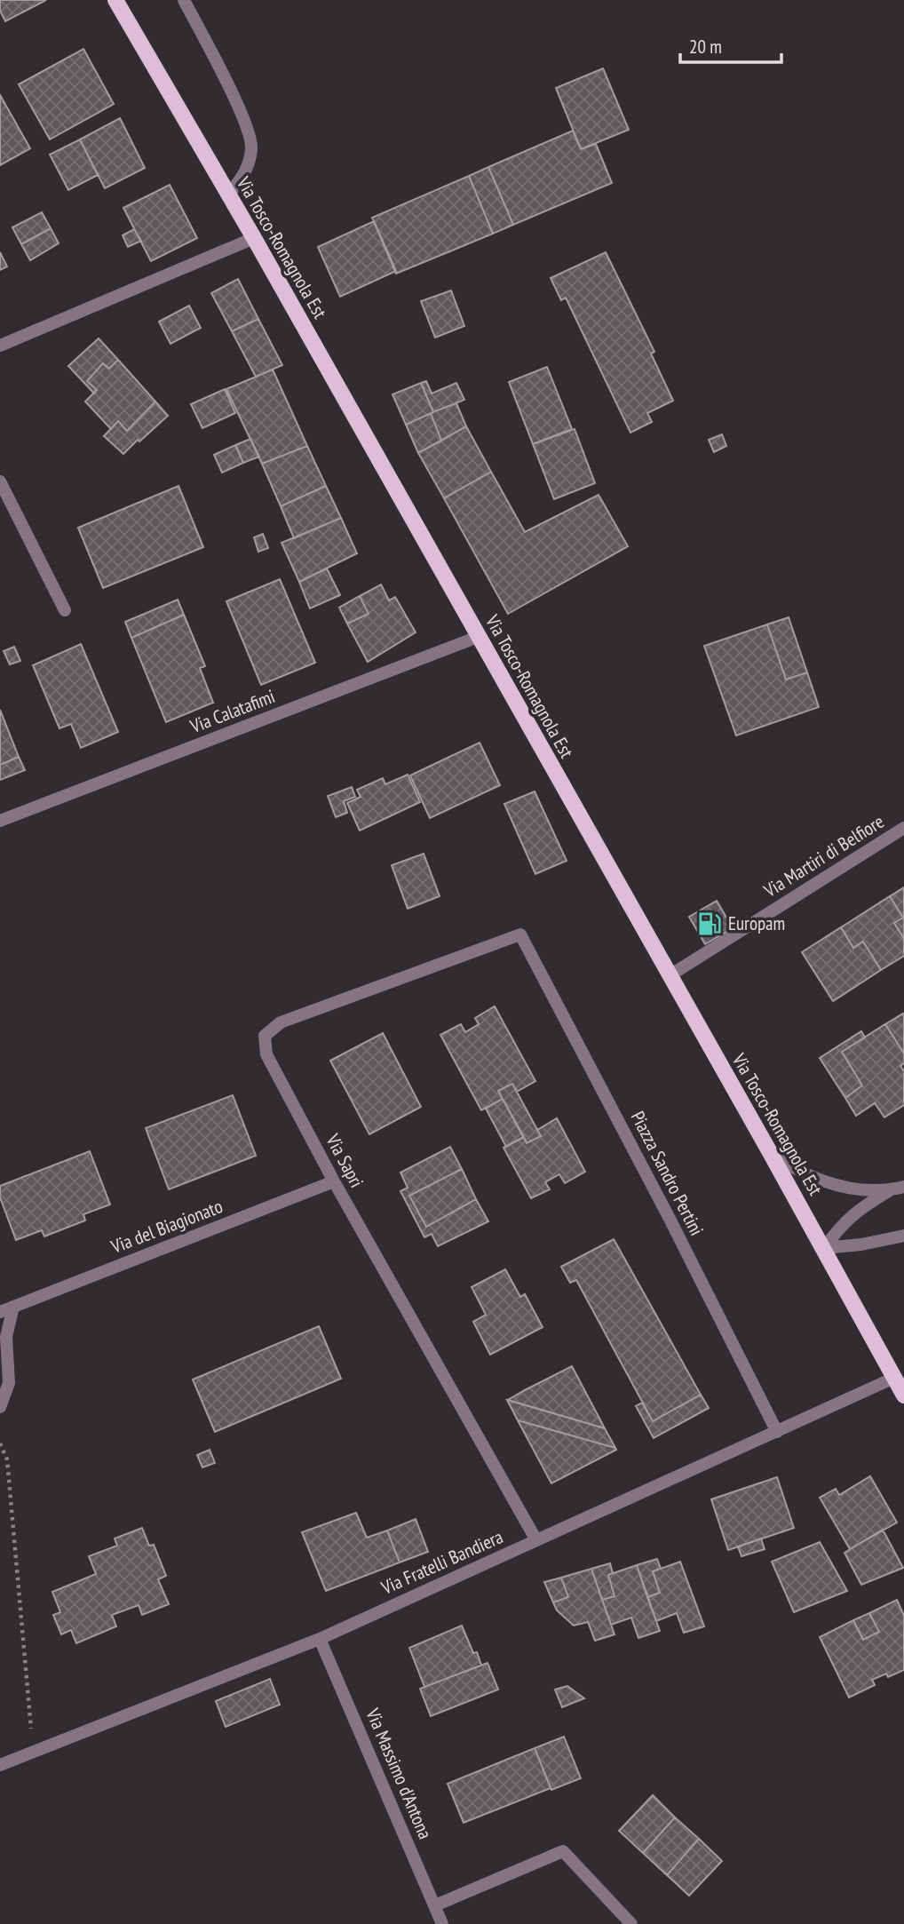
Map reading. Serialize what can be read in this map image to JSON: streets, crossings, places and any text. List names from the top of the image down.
{
  "streets": {
    "main road": ["Via Tosco-Romagnola Est"],
    "street": [
      "Via Calatafimi",
      "Via Martiri di Belfiore",
      "Via Sapri",
      "Piazza Sandro Pertini",
      "Via del Biagionato",
      "Via Fratelli Bandiera",
      "Via Massimo d'Antona"
    ]
  },
  "crossings": [
    ["Via Tosco-Romagnola Est", "Via Calatafimi"],
    ["Via Tosco-Romagnola Est", "Via Martiri di Belfiore"],
    ["Via Tosco-Romagnola Est", "Via Fratelli Bandiera"],
    ["Via Sapri", "Piazza Sandro Pertini"],
    ["Via Sapri", "Via del Biagionato"],
    ["Via Sapri", "Via Fratelli Bandiera"],
    ["Piazza Sandro Pertini", "Via Fratelli Bandiera"],
    ["Via Fratelli Bandiera", "Via Massimo d'Antona"]
  ],
  "places": {
    "fuel station": ["Europam"]
  },
  "scale_bar": "20 m"
}
